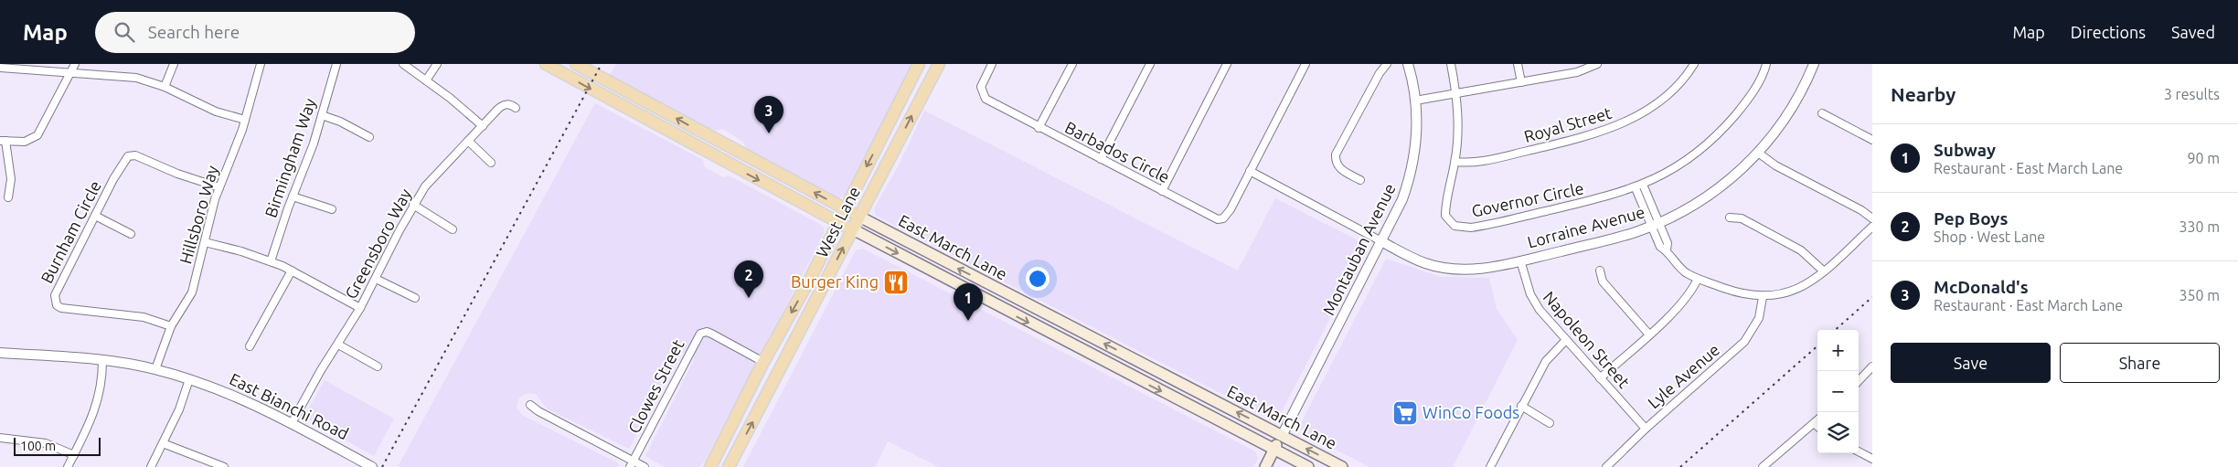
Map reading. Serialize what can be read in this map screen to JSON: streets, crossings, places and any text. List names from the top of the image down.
{
  "streets": {
    "main road": ["West Lane", "East March Lane"],
    "street": [
      "Royal Street",
      "Barbados Circle",
      "Birmingham Way",
      "Governor Circle",
      "Hillsboro Way",
      "Lorraine Avenue",
      "Burnham Circle",
      "Greensboro Way",
      "Montauban Avenue",
      "Napoleon Street",
      "Lyle Avenue",
      "Clowes Street",
      "East Bianchi Road"
    ]
  },
  "crossings": [
    ["Royal Street", "Governor Circle"],
    ["Hillsboro Way", "Burnham Circle"],
    ["Hillsboro Way", "East Bianchi Road"],
    ["West Lane", "East March Lane"],
    ["West Lane", "Clowes Street"],
    ["Lorraine Avenue", "Montauban Avenue"],
    ["Lorraine Avenue", "Napoleon Street"],
    ["Greensboro Way", "East Bianchi Road"],
    ["East March Lane", "Montauban Avenue"],
    ["Napoleon Street", "Lyle Avenue"]
  ],
  "places": {
    "restaurant": ["Burger King"],
    "supermarket": ["WinCo Foods"]
  },
  "scale_bar": "100 m",
  "page": {
    "header": "Map",
    "search": "Search here",
    "nav": ["Map", "Directions", "Saved"],
    "heading": ["Nearby", "3 results"],
    "pins": ["3", "2", "1"],
    "list": [
      {
        "mark": "1",
        "name": "Subway",
        "note": "Restaurant · East March Lane",
        "value": "90 m"
      },
      {
        "mark": "2",
        "name": "Pep Boys",
        "note": "Shop · West Lane",
        "value": "330 m"
      },
      {
        "mark": "3",
        "name": "McDonald's",
        "note": "Restaurant · East March Lane",
        "value": "350 m"
      }
    ],
    "buttons": ["Save", "Share"],
    "map_buttons": ["+", "−"],
    "scale": "100 m"
  }
}
